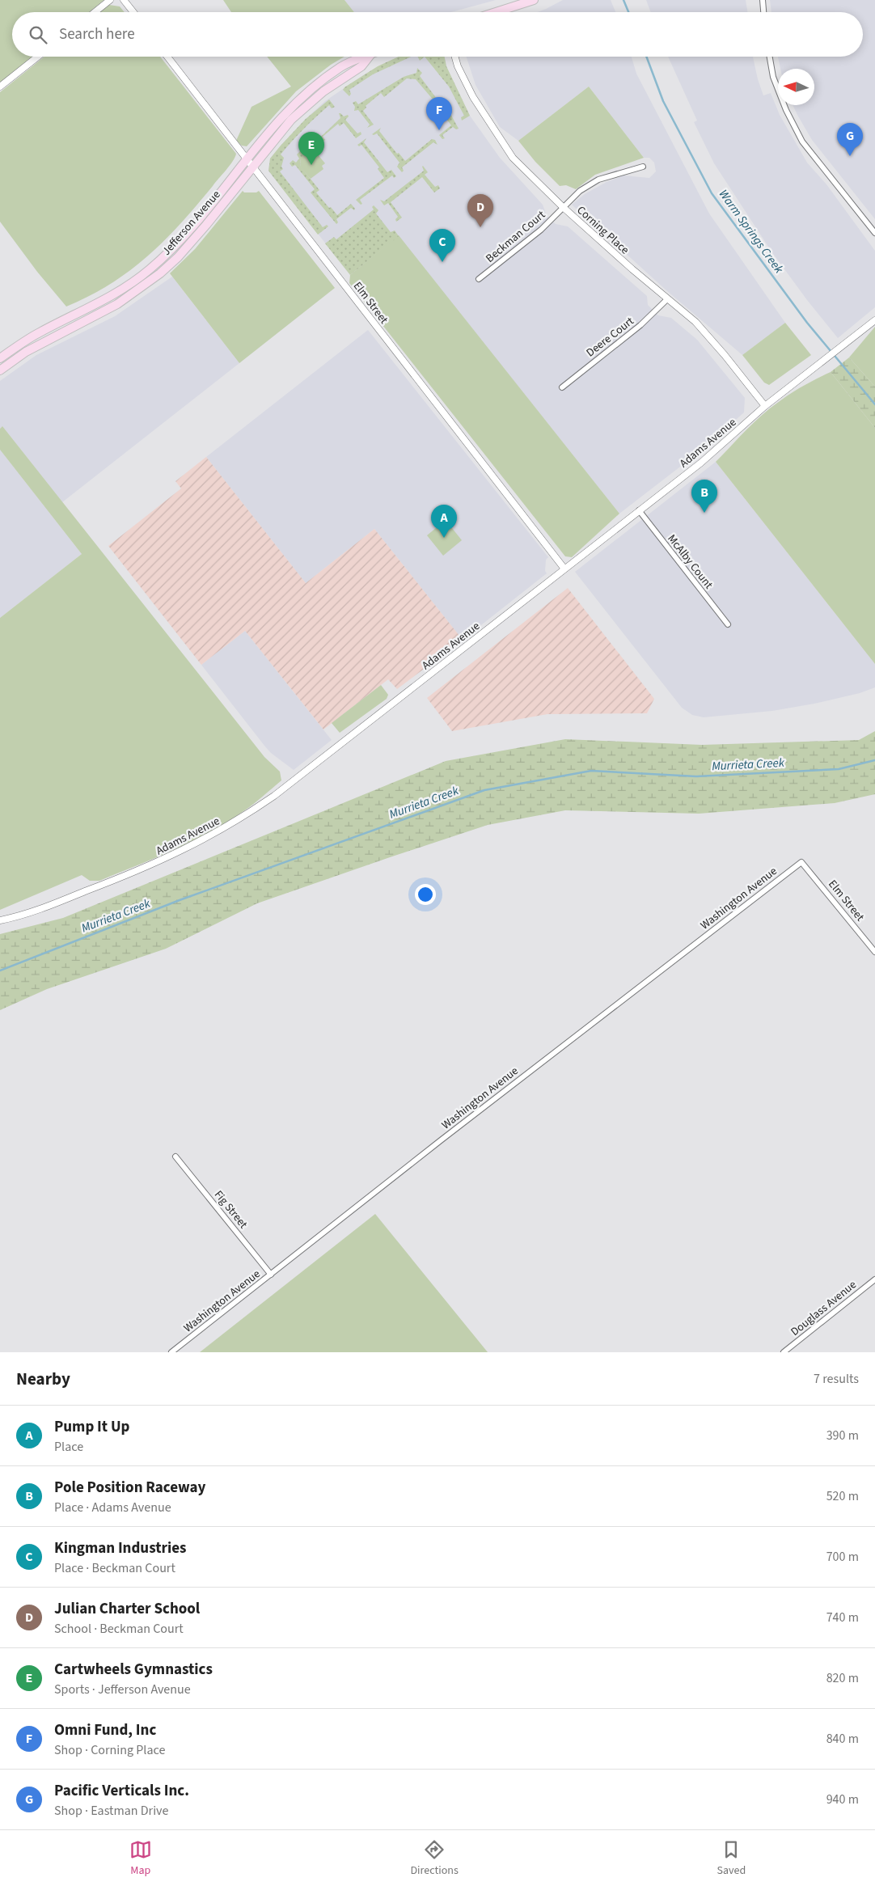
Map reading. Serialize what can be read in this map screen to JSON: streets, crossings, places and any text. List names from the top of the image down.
{
  "streets": {
    "main road": ["Jefferson Avenue"],
    "street": [
      "Corning Place",
      "Beckman Court",
      "Elm Street",
      "Deere Court",
      "Adams Avenue",
      "McAlby Count",
      "Washington Avenue",
      "Fig Street",
      "Douglass Avenue"
    ]
  },
  "crossings": [
    ["Jefferson Avenue", "Elm Street"],
    ["Corning Place", "Beckman Court"],
    ["Corning Place", "Deere Court"],
    ["Corning Place", "Adams Avenue"],
    ["Elm Street", "Adams Avenue"],
    ["Elm Street", "Washington Avenue"],
    ["Adams Avenue", "McAlby Count"],
    ["Washington Avenue", "Fig Street"]
  ],
  "water": ["Warm Springs Creek", "Murrieta Creek"],
  "north": "left",
  "page": {
    "search": "Search here",
    "pins": [
      "F",
      "G",
      "E",
      "D",
      "C",
      "B",
      "A"
    ],
    "heading": ["Nearby", "7 results"],
    "list": [
      {
        "mark": "A",
        "name": "Pump It Up",
        "note": "Place",
        "value": "390 m"
      },
      {
        "mark": "B",
        "name": "Pole Position Raceway",
        "note": "Place · Adams Avenue",
        "value": "520 m"
      },
      {
        "mark": "C",
        "name": "Kingman Industries",
        "note": "Place · Beckman Court",
        "value": "700 m"
      },
      {
        "mark": "D",
        "name": "Julian Charter School",
        "note": "School · Beckman Court",
        "value": "740 m"
      },
      {
        "mark": "E",
        "name": "Cartwheels Gymnastics",
        "note": "Sports · Jefferson Avenue",
        "value": "820 m"
      },
      {
        "mark": "F",
        "name": "Omni Fund, Inc",
        "note": "Shop · Corning Place",
        "value": "840 m"
      },
      {
        "mark": "G",
        "name": "Pacific Verticals Inc.",
        "note": "Shop · Eastman Drive",
        "value": "940 m"
      }
    ],
    "nav": ["Map", "Directions", "Saved"]
  }
}
